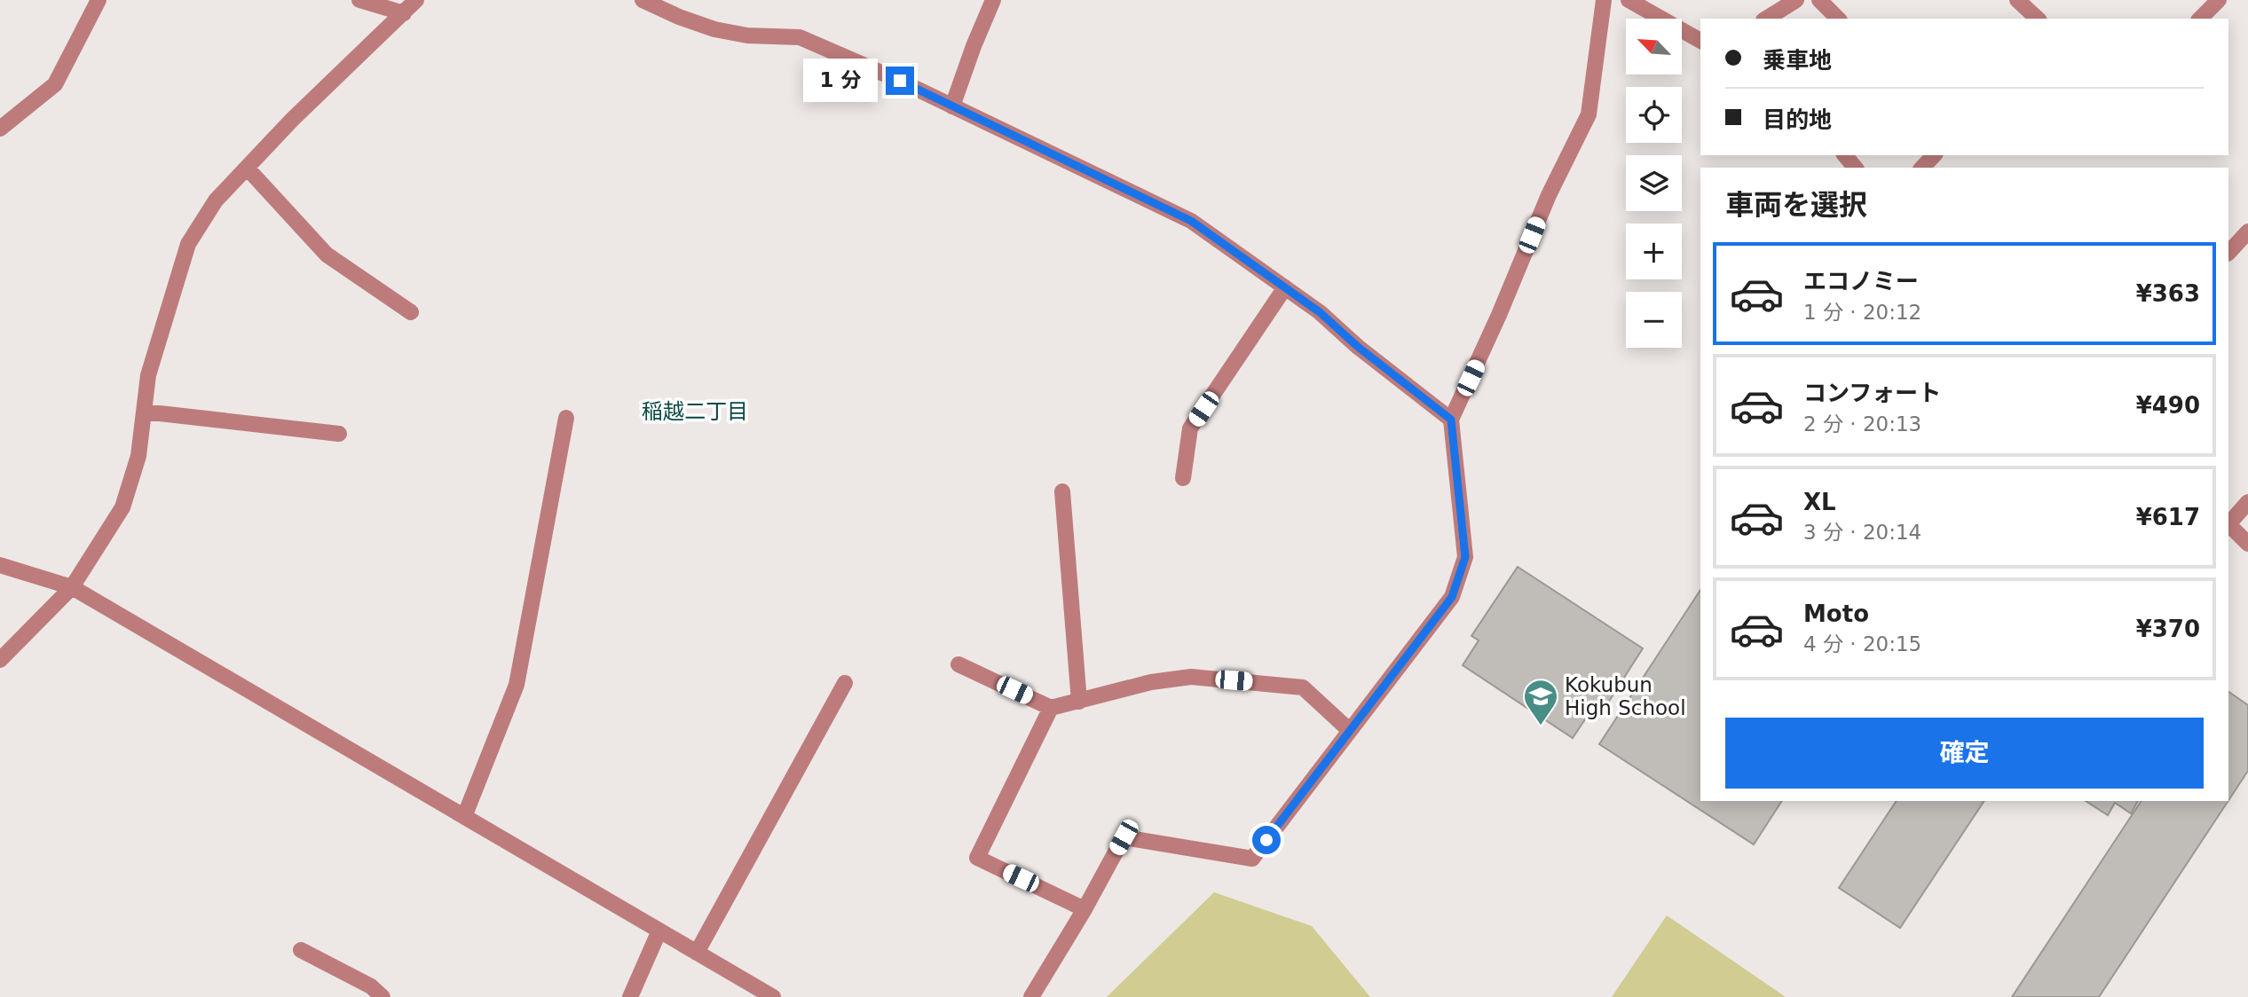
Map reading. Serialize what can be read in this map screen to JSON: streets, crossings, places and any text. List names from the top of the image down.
{
  "districts": ["稲越二丁目"],
  "places": {
    "school or university": ["Kokubun High School"]
  },
  "north": "top left",
  "page": {
    "map_buttons": ["+", "−"],
    "banner": ["乗車地", "目的地"],
    "bubble": "1 分",
    "heading": "車両を選択",
    "list": [
      {
        "name": "エコノミー",
        "note": "1 分 · 20:12",
        "value": "¥363"
      },
      {
        "name": "コンフォート",
        "note": "2 分 · 20:13",
        "value": "¥490"
      },
      {
        "name": "XL",
        "note": "3 分 · 20:14",
        "value": "¥617"
      },
      {
        "name": "Moto",
        "note": "4 分 · 20:15",
        "value": "¥370"
      }
    ],
    "buttons": "確定"
  }
}
